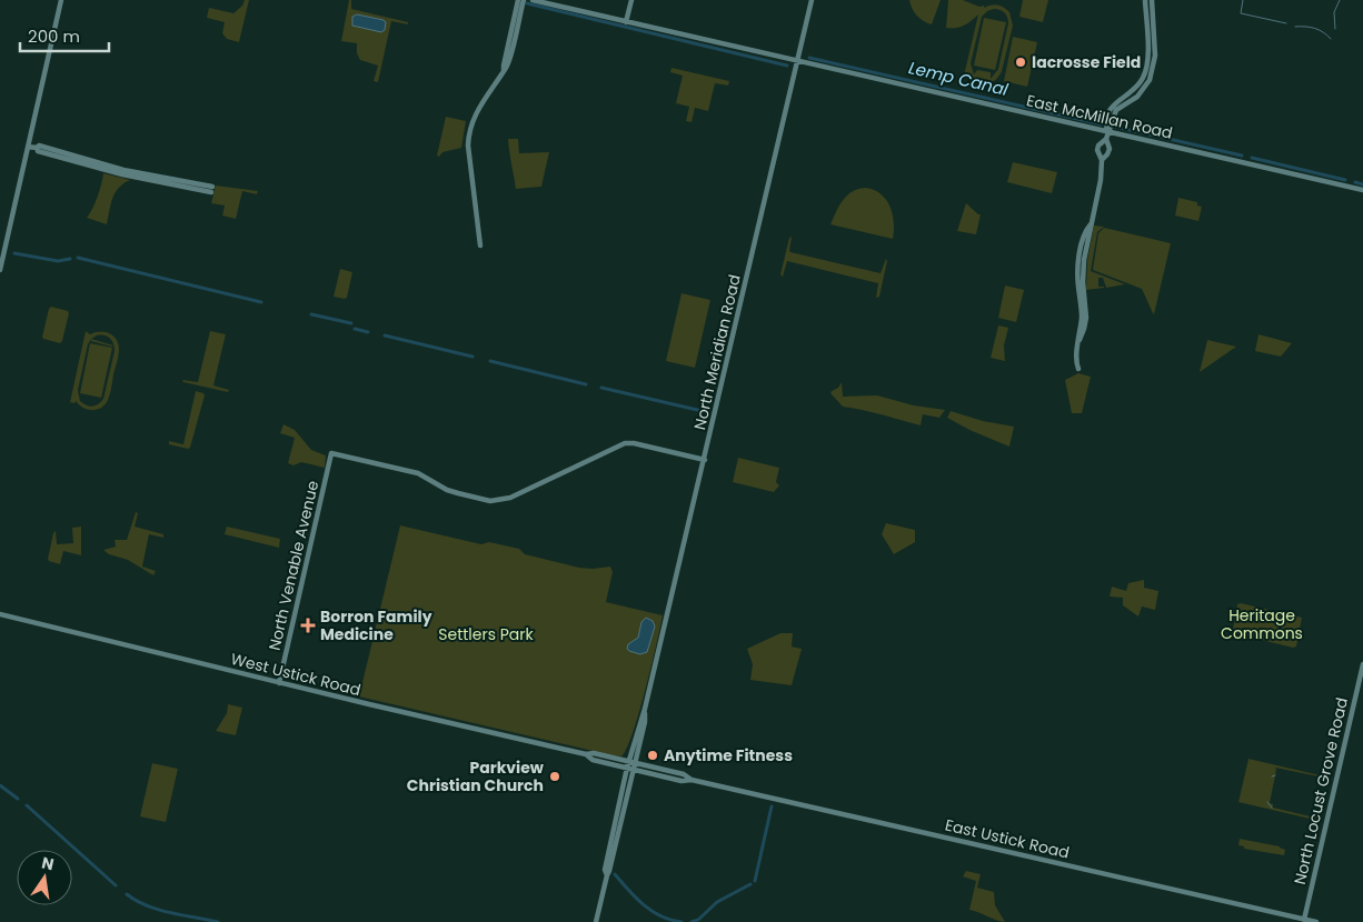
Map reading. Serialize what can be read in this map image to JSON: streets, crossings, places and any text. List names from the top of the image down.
{
  "streets": {
    "main road": [
      "East McMillan Road",
      "North Meridian Road",
      "North Venable Avenue",
      "West Ustick Road",
      "North Locust Grove Road",
      "East Ustick Road"
    ]
  },
  "crossings": [
    ["East McMillan Road", "North Meridian Road"],
    ["North Meridian Road", "North Venable Avenue"],
    ["North Meridian Road", "West Ustick Road"],
    ["North Meridian Road", "East Ustick Road"],
    ["North Venable Avenue", "West Ustick Road"],
    ["West Ustick Road", "East Ustick Road"],
    ["North Locust Grove Road", "East Ustick Road"]
  ],
  "water": ["Lemp Canal"],
  "parks": ["Heritage Commons", "Settlers Park"],
  "places": {
    "other": ["lacrosse Field", "Anytime Fitness", "Parkview Christian Church"],
    "health": ["Borron Family Medicine"]
  },
  "scale_bar": "200 m",
  "north": "top"
}
